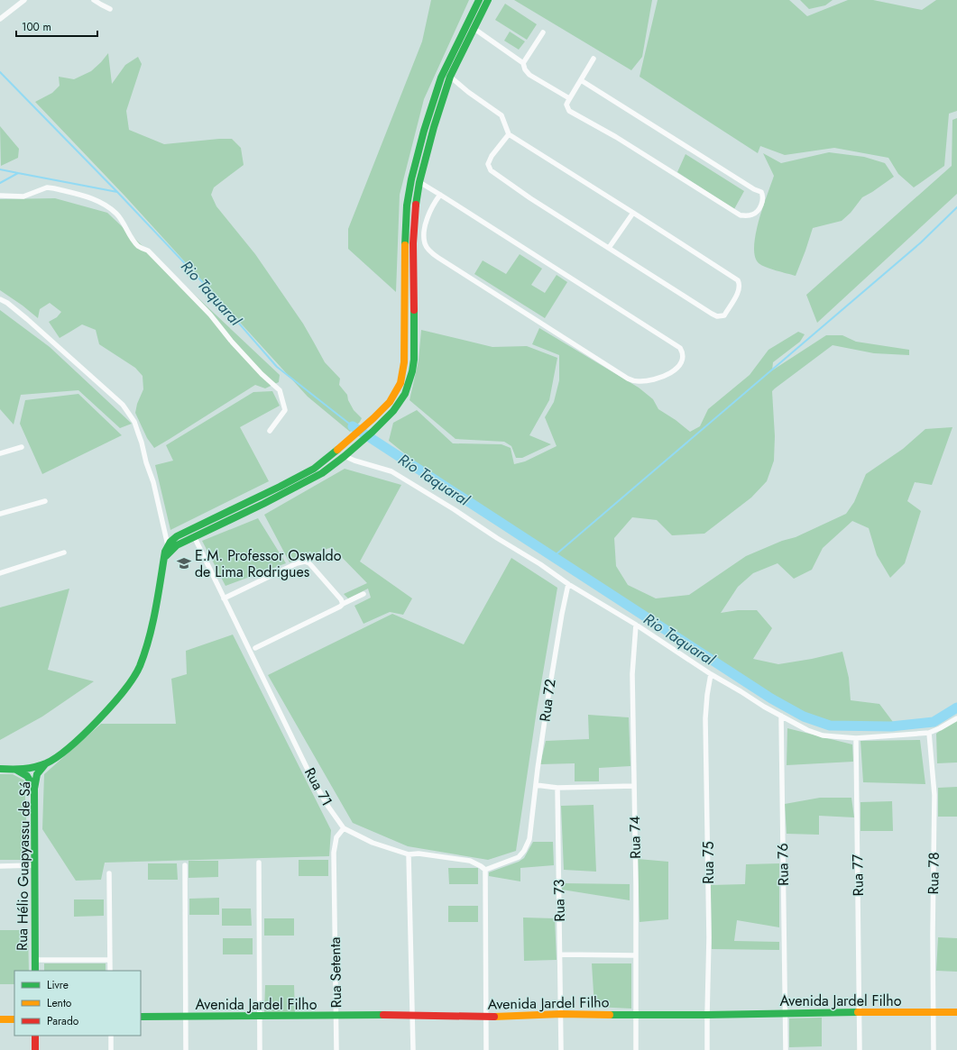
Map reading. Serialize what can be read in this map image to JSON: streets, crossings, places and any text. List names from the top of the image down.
{
  "streets": {
    "main road": ["Rua Hélio Guapyassu de Sá", "Avenida Jardel Filho"],
    "street": [
      "Rua 72",
      "Rua 71",
      "Rua 74",
      "Rua 75",
      "Rua 76",
      "Rua 78",
      "Rua 77",
      "Rua 73",
      "Rua Setenta"
    ]
  },
  "crossings": [
    ["Rua 72", "Rua 71"],
    ["Rua 71", "Rua Setenta"],
    ["Rua 74", "Avenida Jardel Filho"],
    ["Rua 75", "Avenida Jardel Filho"],
    ["Rua 76", "Avenida Jardel Filho"],
    ["Rua 78", "Avenida Jardel Filho"],
    ["Rua 77", "Avenida Jardel Filho"],
    ["Rua 73", "Avenida Jardel Filho"],
    ["Rua Setenta", "Avenida Jardel Filho"]
  ],
  "water": ["Rio Taquaral"],
  "places": {
    "school or university": ["E.M. Professor Oswaldo de Lima Rodrigues"]
  },
  "legend": ["Livre", "Lento", "Parado"],
  "scale_bar": "100 m"
}
